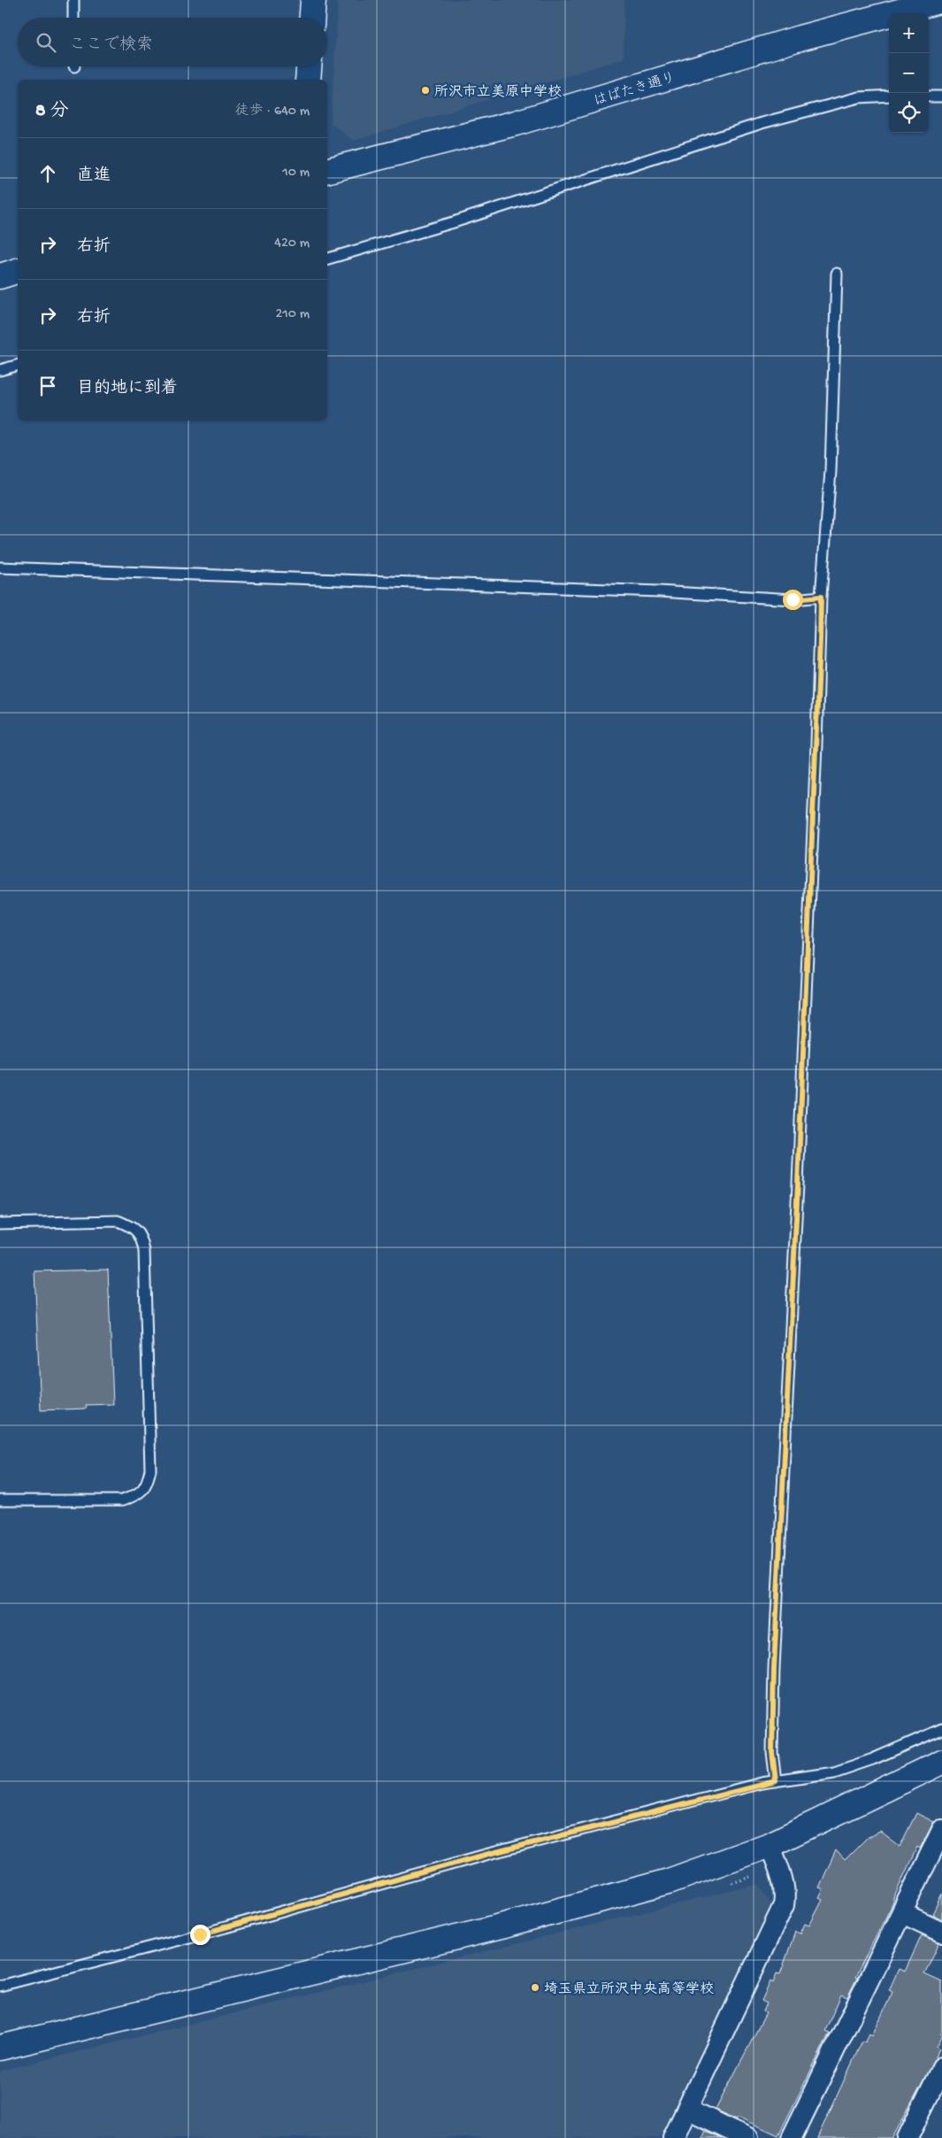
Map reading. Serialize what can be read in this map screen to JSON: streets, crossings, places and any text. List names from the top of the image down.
{
  "streets": {
    "street": ["はばたき通り"]
  },
  "places": ["所沢市立美原中学校", "埼玉県立所沢中央高等学校"],
  "page": {
    "map_buttons": ["+", "−"],
    "search": "ここで検索",
    "heading": ["8 分", "徒歩 · 640 m"],
    "list": [
      ["直進", "10 m"],
      ["右折", "420 m"],
      ["右折", "210 m"],
      "目的地に到着"
    ]
  }
}
